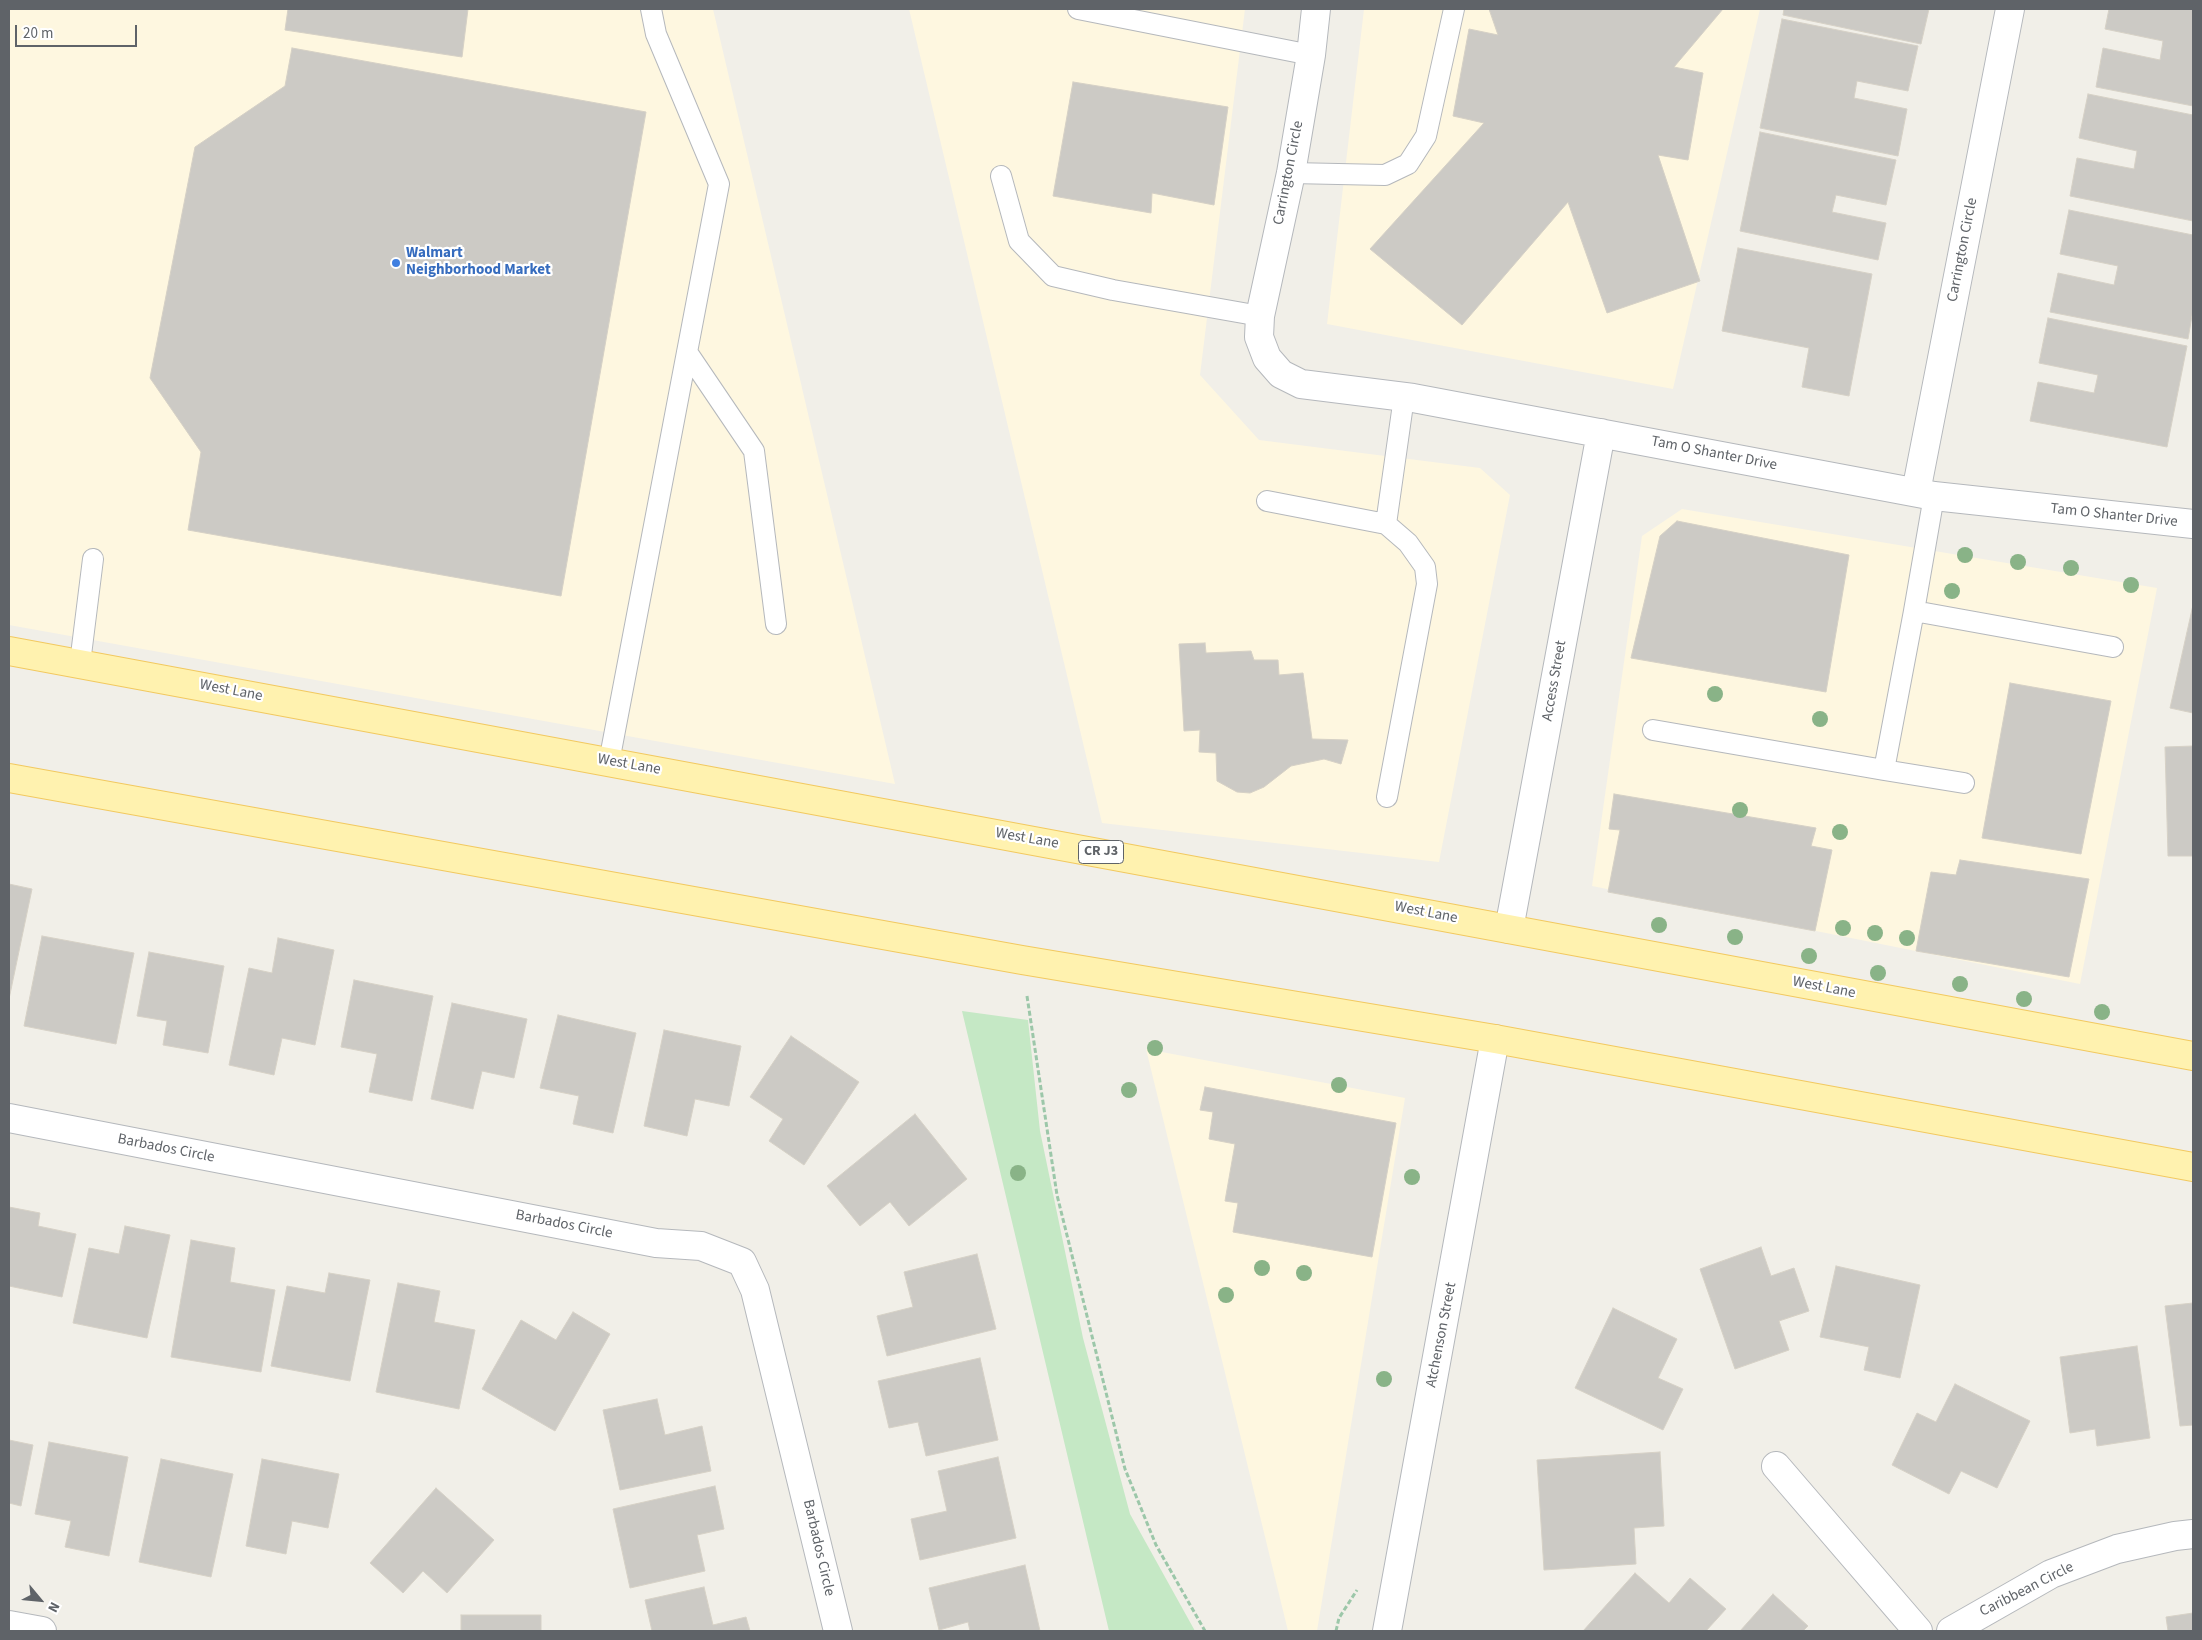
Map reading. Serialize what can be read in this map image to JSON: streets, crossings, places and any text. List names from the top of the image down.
{
  "streets": {
    "main road": ["West Lane", "CR J3"],
    "street": [
      "Carrington Circle",
      "Tam O Shanter Drive",
      "Access Street",
      "Barbados Circle",
      "Atchenson Street",
      "Caribbean Circle"
    ]
  },
  "crossings": [
    ["Carrington Circle", "Tam O Shanter Drive"],
    ["Tam O Shanter Drive", "Access Street"],
    ["Access Street", "West Lane"]
  ],
  "places": ["Walmart Neighborhood Market"],
  "scale_bar": "20 m",
  "north": "bottom right"
}
